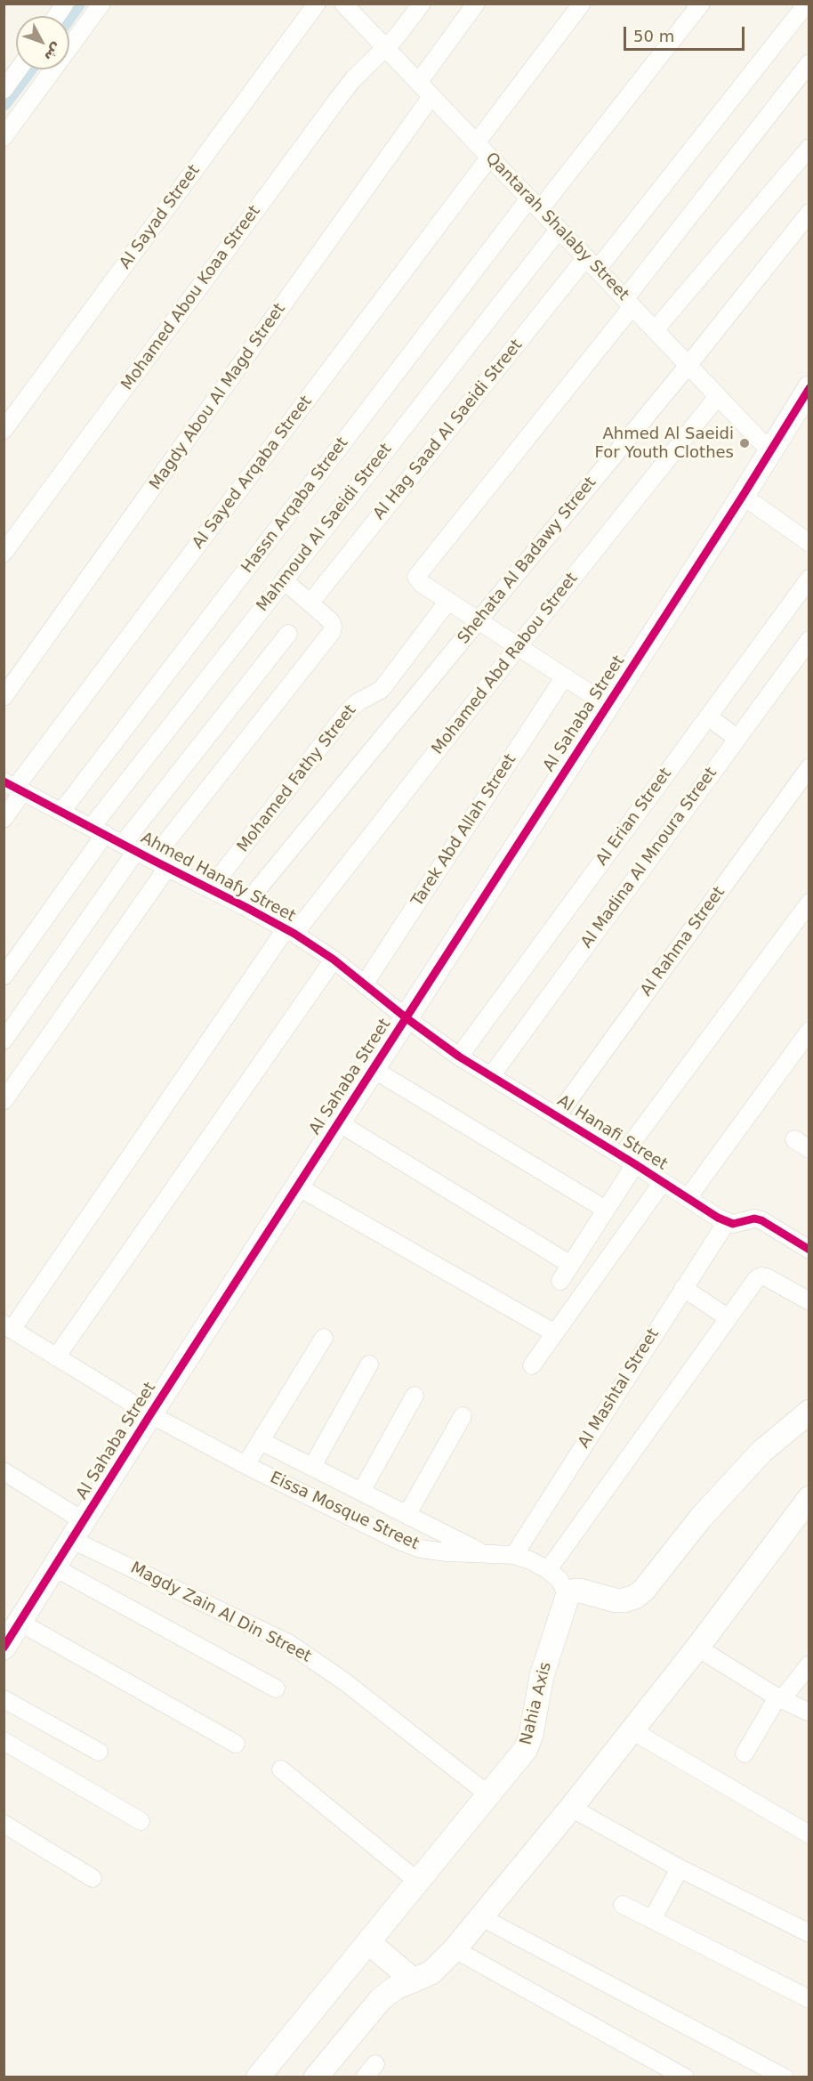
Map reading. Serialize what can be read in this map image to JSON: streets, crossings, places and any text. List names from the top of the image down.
{
  "streets": {
    "main road": ["Al Sahaba Street", "Nahia Axis"],
    "street": [
      "Al Sayad Street",
      "Qantarah Shalaby Street",
      "Mohamed Abou Koaa Street",
      "Magdy Abou Al Magd Street",
      "Al Hag Saad Al Saeidi Street",
      "Al Sayed Arqaba Street",
      "Hassn Arqaba Street",
      "Mahmoud Al Saeidi Street",
      "Shehata Al Badawy Street",
      "Mohamed Abd Rabou Street",
      "Mohamed Fathy Street",
      "Al Erian Street",
      "Tarek Abd Allah Street",
      "Al Madina Al Mnoura Street",
      "Ahmed Hanafy Street",
      "Al Rahma Street",
      "Al Hanafi Street",
      "Al Mashtal Street",
      "Eissa Mosque Street",
      "Magdy Zain Al Din Street"
    ]
  },
  "crossings": [
    ["Qantarah Shalaby Street", "Mohamed Abou Koaa Street"],
    ["Qantarah Shalaby Street", "Magdy Abou Al Magd Street"],
    ["Qantarah Shalaby Street", "Al Hag Saad Al Saeidi Street"],
    ["Qantarah Shalaby Street", "Al Sayed Arqaba Street"],
    ["Qantarah Shalaby Street", "Hassn Arqaba Street"],
    ["Qantarah Shalaby Street", "Mahmoud Al Saeidi Street"],
    ["Qantarah Shalaby Street", "Shehata Al Badawy Street"],
    ["Qantarah Shalaby Street", "Mohamed Abd Rabou Street"],
    ["Qantarah Shalaby Street", "Al Sahaba Street"],
    ["Al Sayed Arqaba Street", "Ahmed Hanafy Street"],
    ["Hassn Arqaba Street", "Ahmed Hanafy Street"],
    ["Mahmoud Al Saeidi Street", "Ahmed Hanafy Street"],
    ["Shehata Al Badawy Street", "Ahmed Hanafy Street"],
    ["Mohamed Abd Rabou Street", "Ahmed Hanafy Street"],
    ["Mohamed Abd Rabou Street", "Eissa Mosque Street"],
    ["Al Sahaba Street", "Ahmed Hanafy Street"],
    ["Al Sahaba Street", "Al Hanafi Street"],
    ["Al Sahaba Street", "Eissa Mosque Street"],
    ["Al Sahaba Street", "Magdy Zain Al Din Street"],
    ["Mohamed Fathy Street", "Ahmed Hanafy Street"],
    ["Al Erian Street", "Al Hanafi Street"],
    ["Tarek Abd Allah Street", "Ahmed Hanafy Street"],
    ["Al Madina Al Mnoura Street", "Al Hanafi Street"],
    ["Ahmed Hanafy Street", "Al Hanafi Street"],
    ["Al Rahma Street", "Al Hanafi Street"],
    ["Al Hanafi Street", "Al Mashtal Street"],
    ["Al Mashtal Street", "Eissa Mosque Street"],
    ["Eissa Mosque Street", "Nahia Axis"],
    ["Magdy Zain Al Din Street", "Nahia Axis"]
  ],
  "places": ["Ahmed Al Saeidi For Youth Clothes"],
  "scale_bar": "50 m",
  "north": "bottom right"
}
